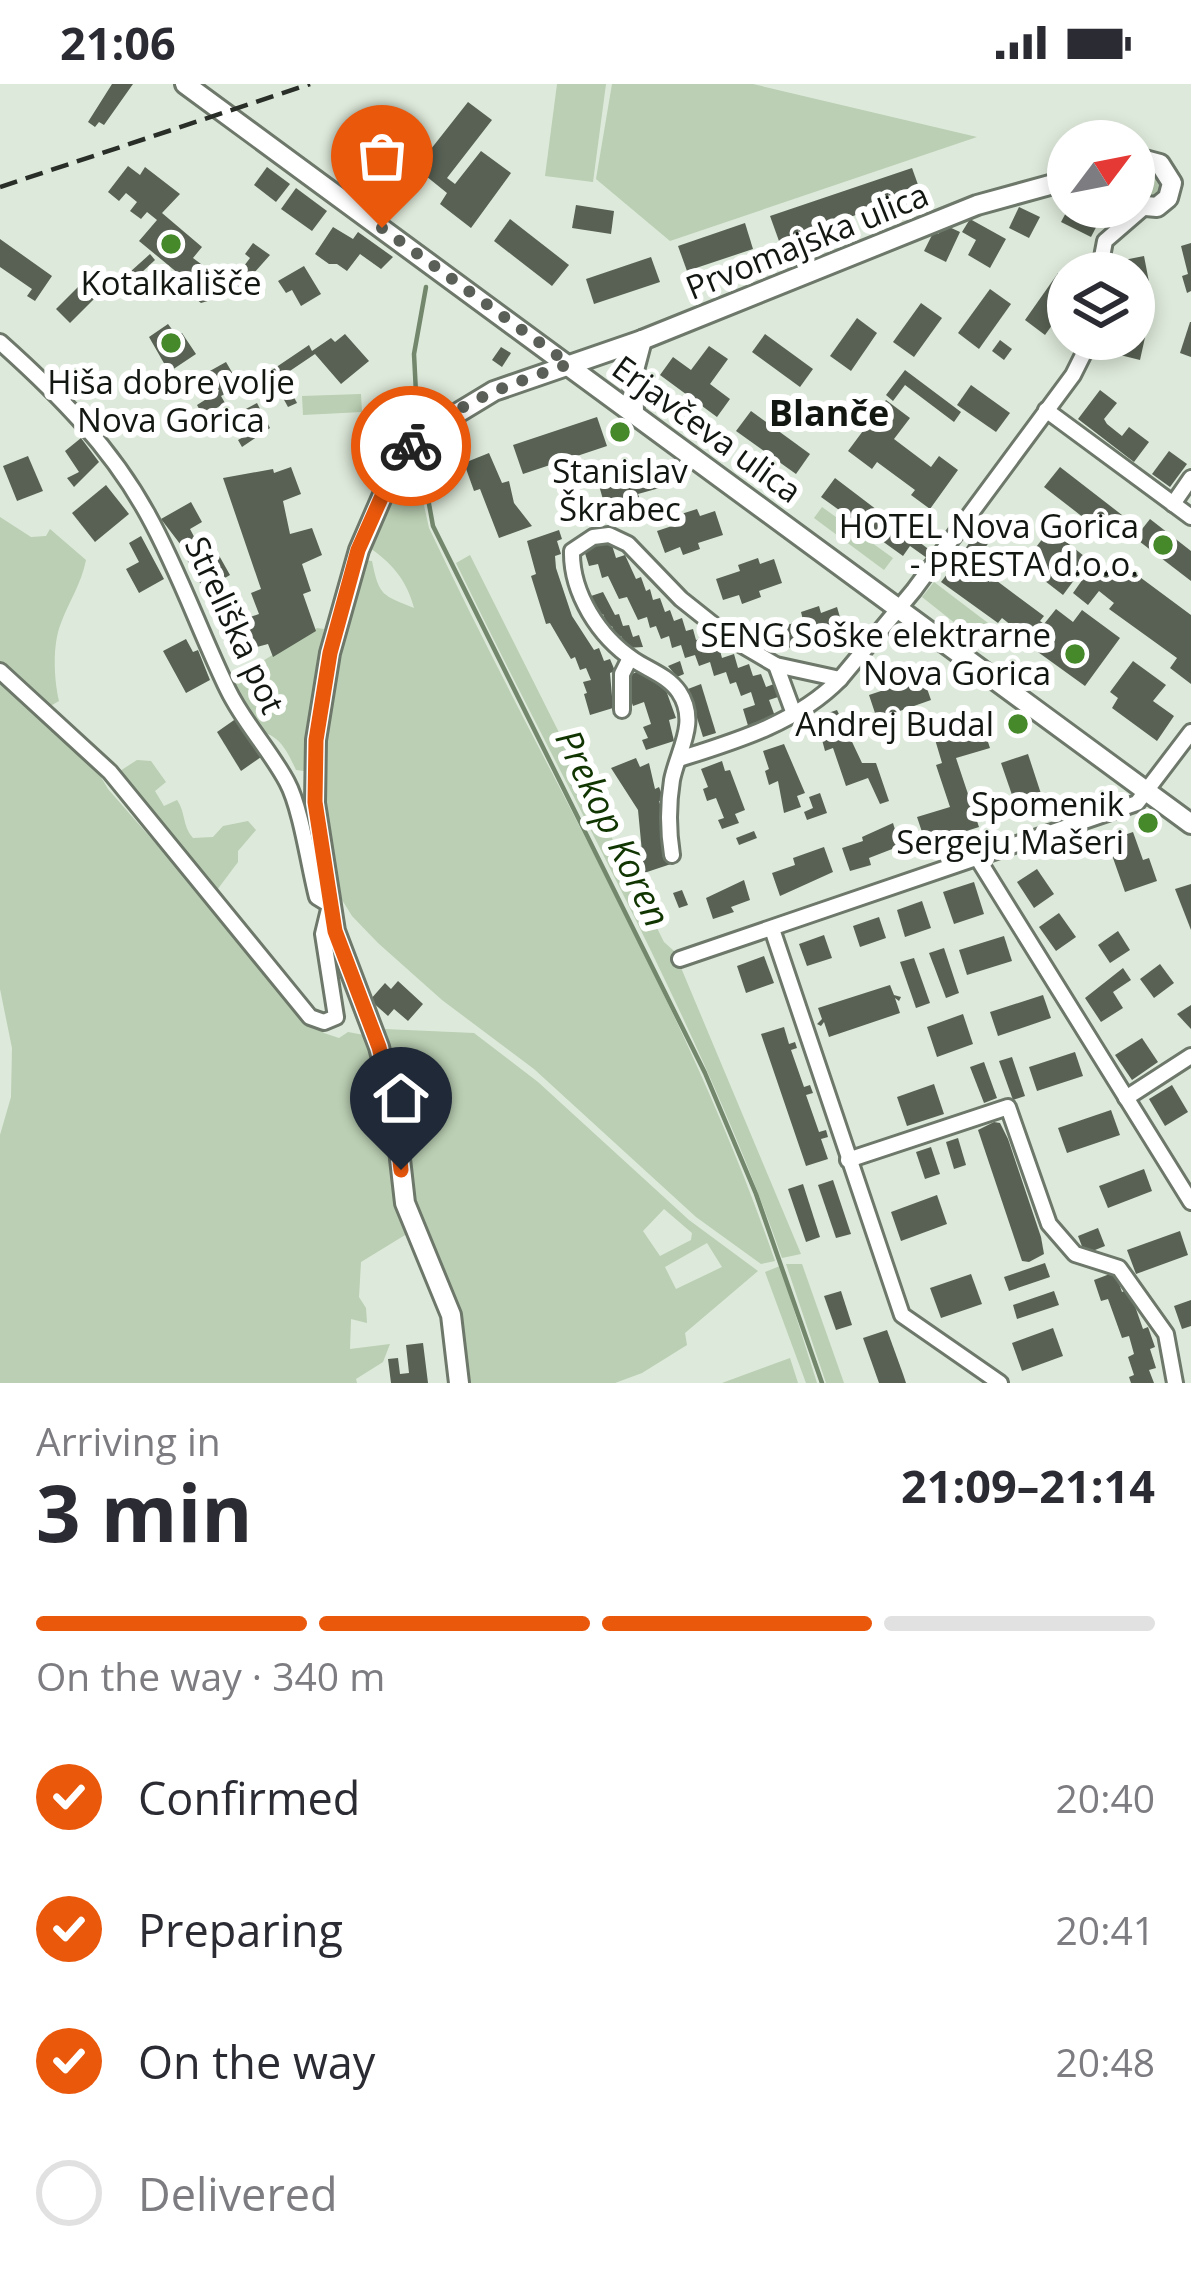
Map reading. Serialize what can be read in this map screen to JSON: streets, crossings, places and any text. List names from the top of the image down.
{
  "streets": {
    "street": ["Prvomajska ulica", "Erjavčeva ulica", "Streliška pot"]
  },
  "crossings": [
    ["Prvomajska ulica", "Erjavčeva ulica"],
    ["Prvomajska ulica", "Streliška pot"]
  ],
  "districts": ["Blanče"],
  "water": ["Prekop Koren"],
  "places": [
    "Kotalkališče",
    "Hiša dobre volje Nova Gorica",
    "Stanislav Škrabec",
    "HOTEL Nova Gorica - PRESTA d.o.o.",
    "SENG Soške elektrarne Nova Gorica",
    "Andrej Budal",
    "Spomenik Sergeju Mašeri"
  ],
  "north": "top right",
  "page": {
    "status": "21:06",
    "heading": ["3 min", "Arriving in", "21:09–21:14"],
    "bar": "On the way · 340 m",
    "list": [
      ["Confirmed", "20:40"],
      ["Preparing", "20:41"],
      ["On the way", "20:48"],
      "Delivered"
    ]
  }
}
